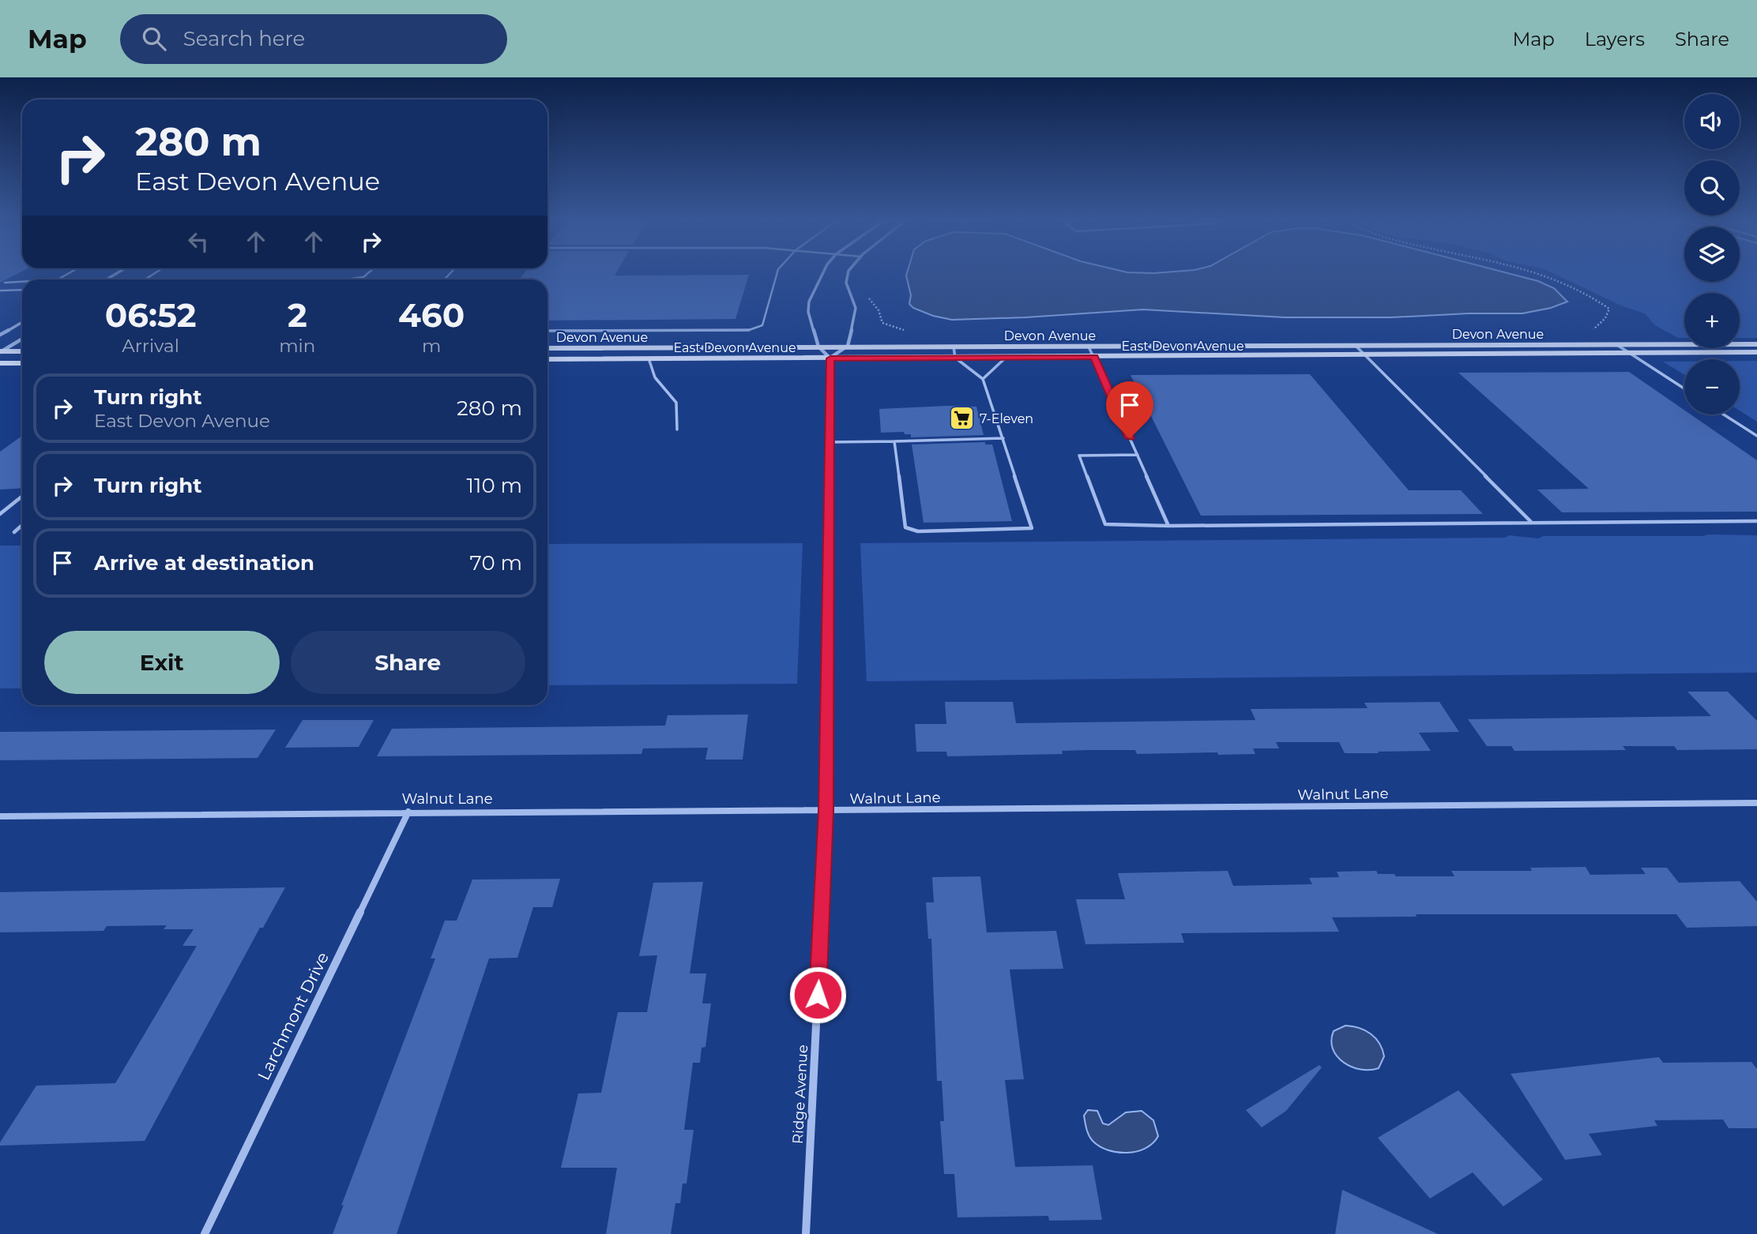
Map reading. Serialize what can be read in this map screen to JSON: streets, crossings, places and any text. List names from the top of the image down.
{
  "streets": {
    "main road": ["Devon Avenue", "East Devon Avenue"],
    "street": ["Walnut Lane", "Larchmont Drive", "Ridge Avenue"]
  },
  "crossings": [
    ["East Devon Avenue", "Ridge Avenue"],
    ["Walnut Lane", "Larchmont Drive"],
    ["Walnut Lane", "Ridge Avenue"]
  ],
  "places": {
    "supermarket": ["7-Eleven"]
  },
  "page": {
    "header": "Map",
    "search": "Search here",
    "nav": ["Map", "Layers", "Share"],
    "map_buttons": ["+", "−"],
    "turn": ["280 m", "East Devon Avenue"],
    "eta": [
      "06:52",
      "Arrival",
      "2",
      "min",
      "460",
      "m"
    ],
    "list": [
      {
        "name": "Turn right",
        "note": "East Devon Avenue",
        "value": "280 m"
      },
      {
        "name": "Turn right",
        "value": "110 m"
      },
      {
        "name": "Arrive at destination",
        "value": "70 m"
      }
    ],
    "buttons": ["Exit", "Share"]
  }
}
